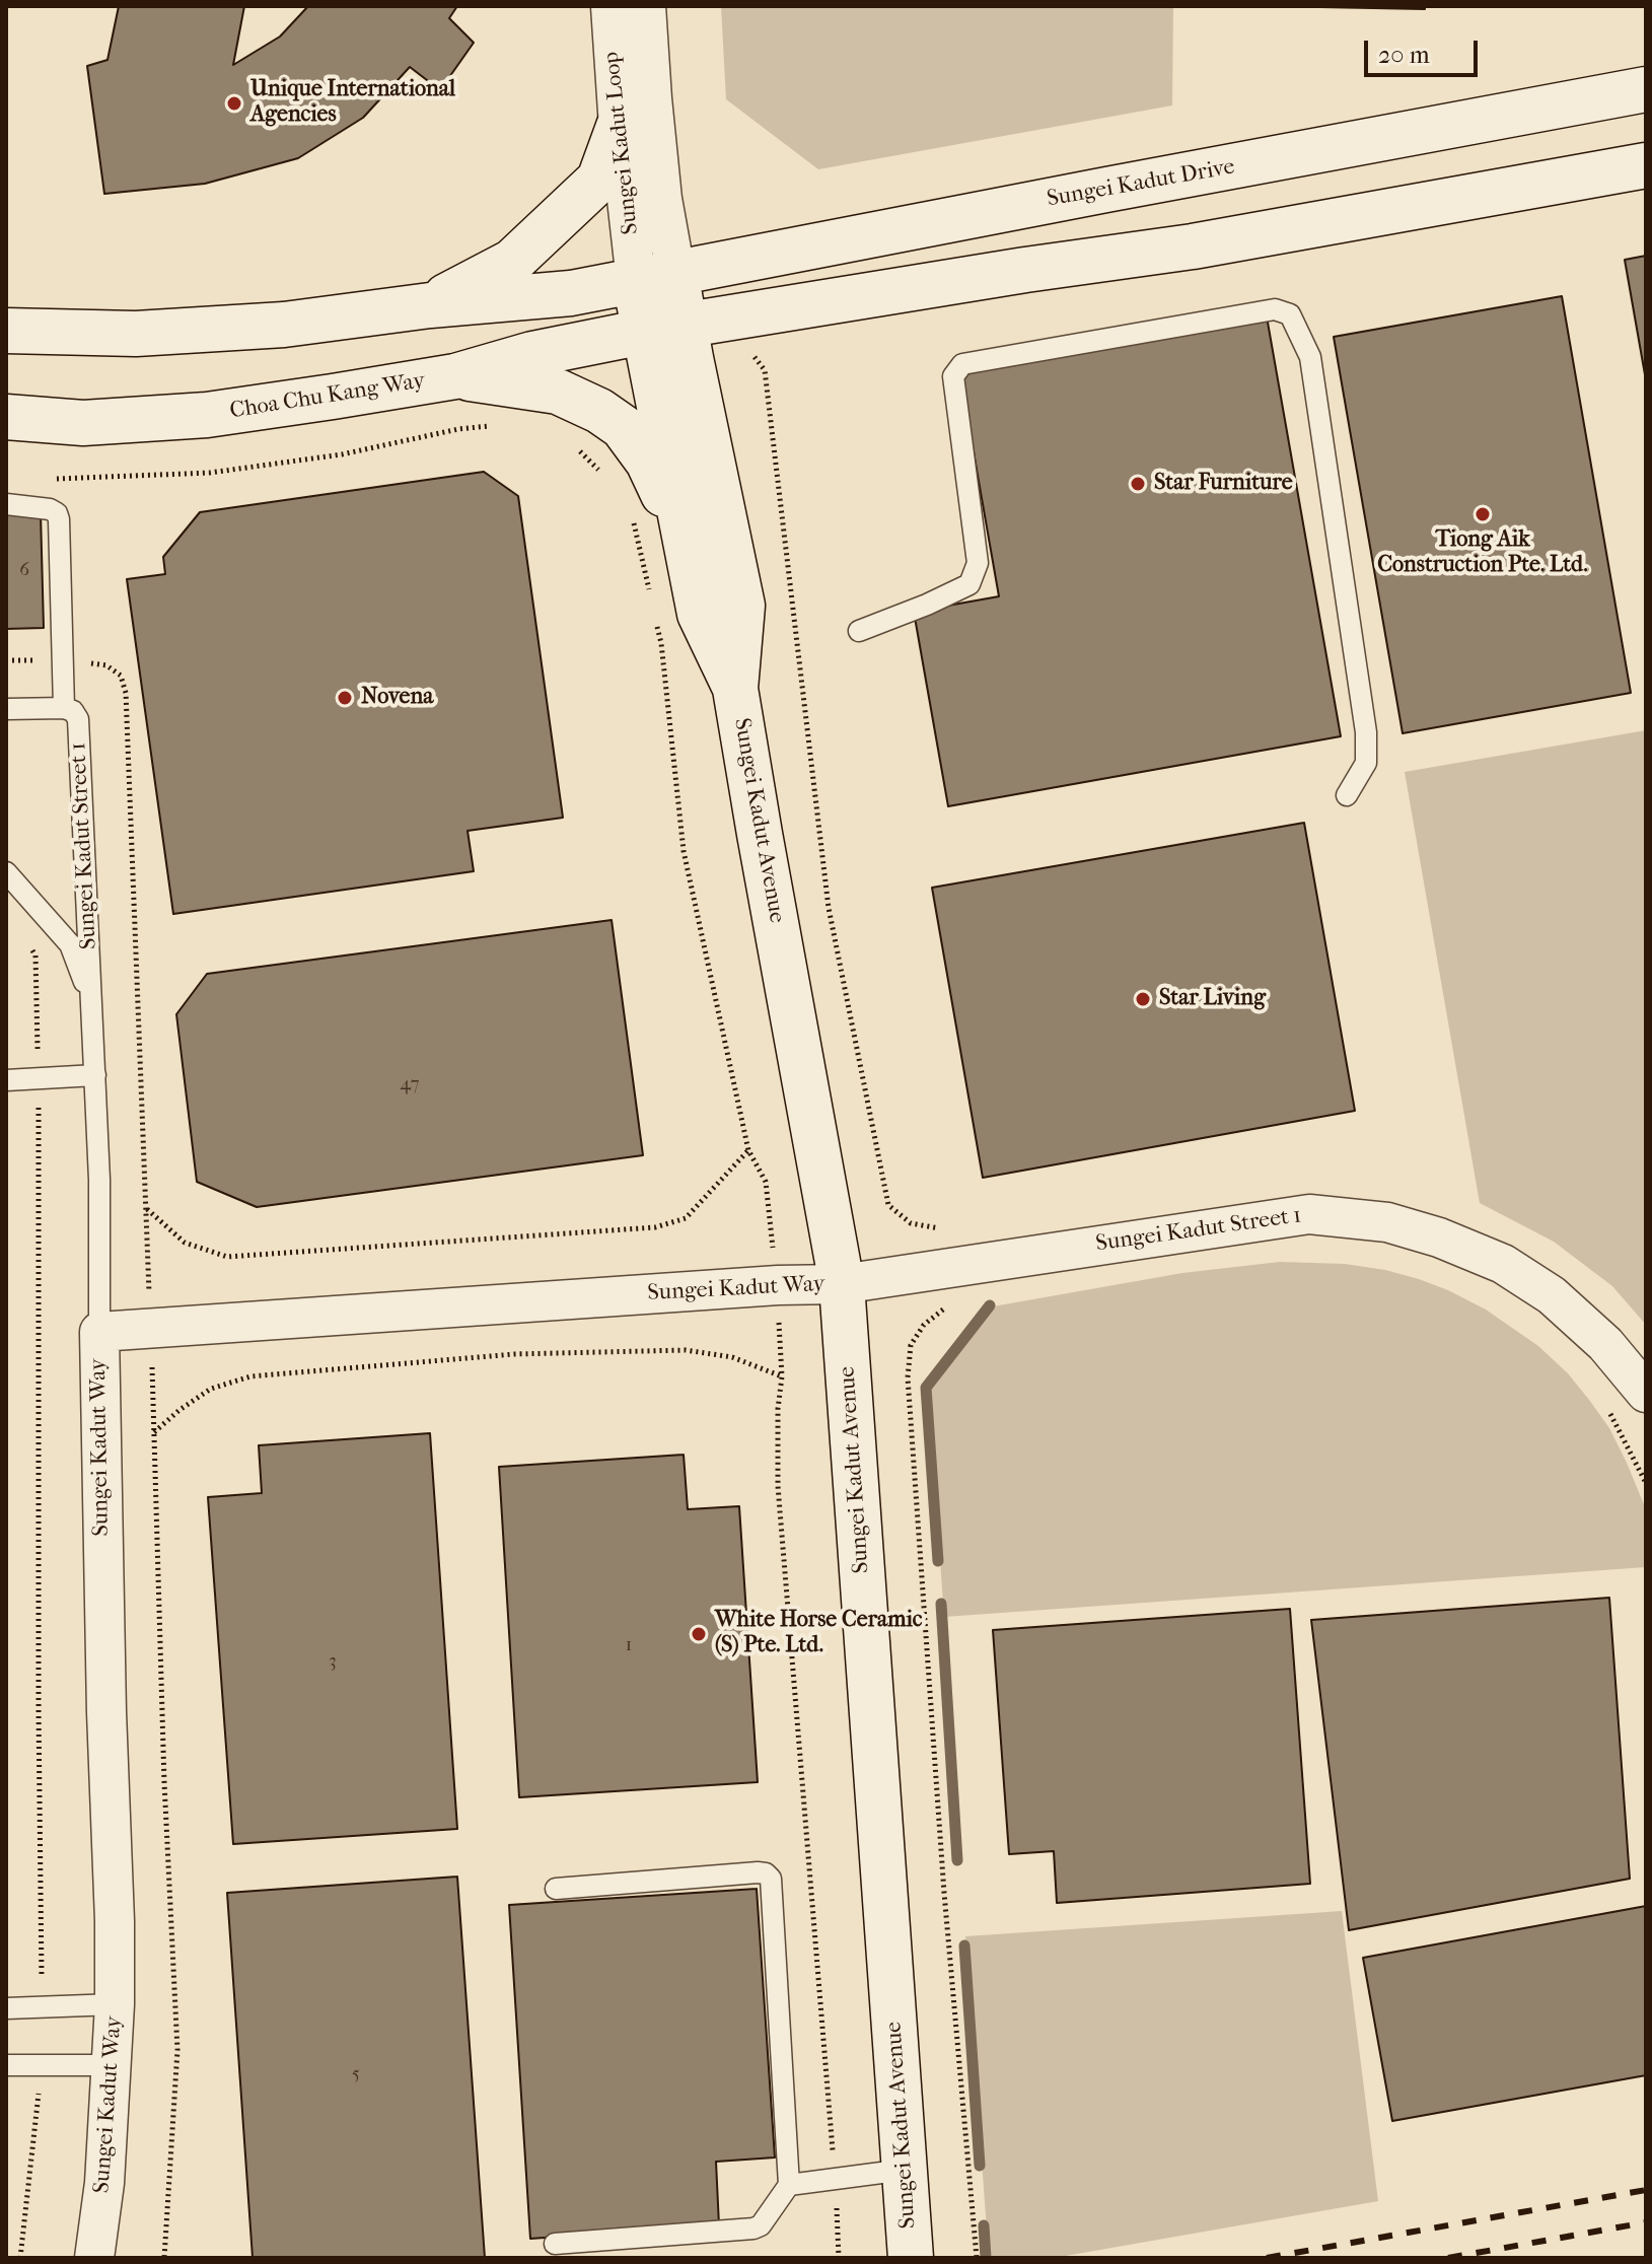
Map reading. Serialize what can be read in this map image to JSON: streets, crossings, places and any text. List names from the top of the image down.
{
  "streets": {
    "main road": ["Sungei Kadut Drive", "Choa Chu Kang Way", "Sungei Kadut Avenue"],
    "street": ["Sungei Kadut Loop", "Sungei Kadut Street 1", "Sungei Kadut Way"]
  },
  "crossings": [
    ["Sungei Kadut Loop", "Sungei Kadut Drive"],
    ["Sungei Kadut Loop", "Sungei Kadut Avenue"],
    ["Sungei Kadut Drive", "Sungei Kadut Avenue"],
    ["Choa Chu Kang Way", "Sungei Kadut Avenue"],
    ["Sungei Kadut Avenue", "Sungei Kadut Street 1"],
    ["Sungei Kadut Avenue", "Sungei Kadut Way"],
    ["Sungei Kadut Street 1", "Sungei Kadut Way"]
  ],
  "places": [
    "Unique International Agencies",
    "Star Furniture",
    "Tiong Aik Construction Pte. Ltd.",
    "Novena",
    "Star Living",
    "White Horse Ceramic (S) Pte. Ltd."
  ],
  "house_numbers": [
    "6",
    "47",
    "1",
    "3",
    "5"
  ],
  "scale_bar": "20 m"
}
